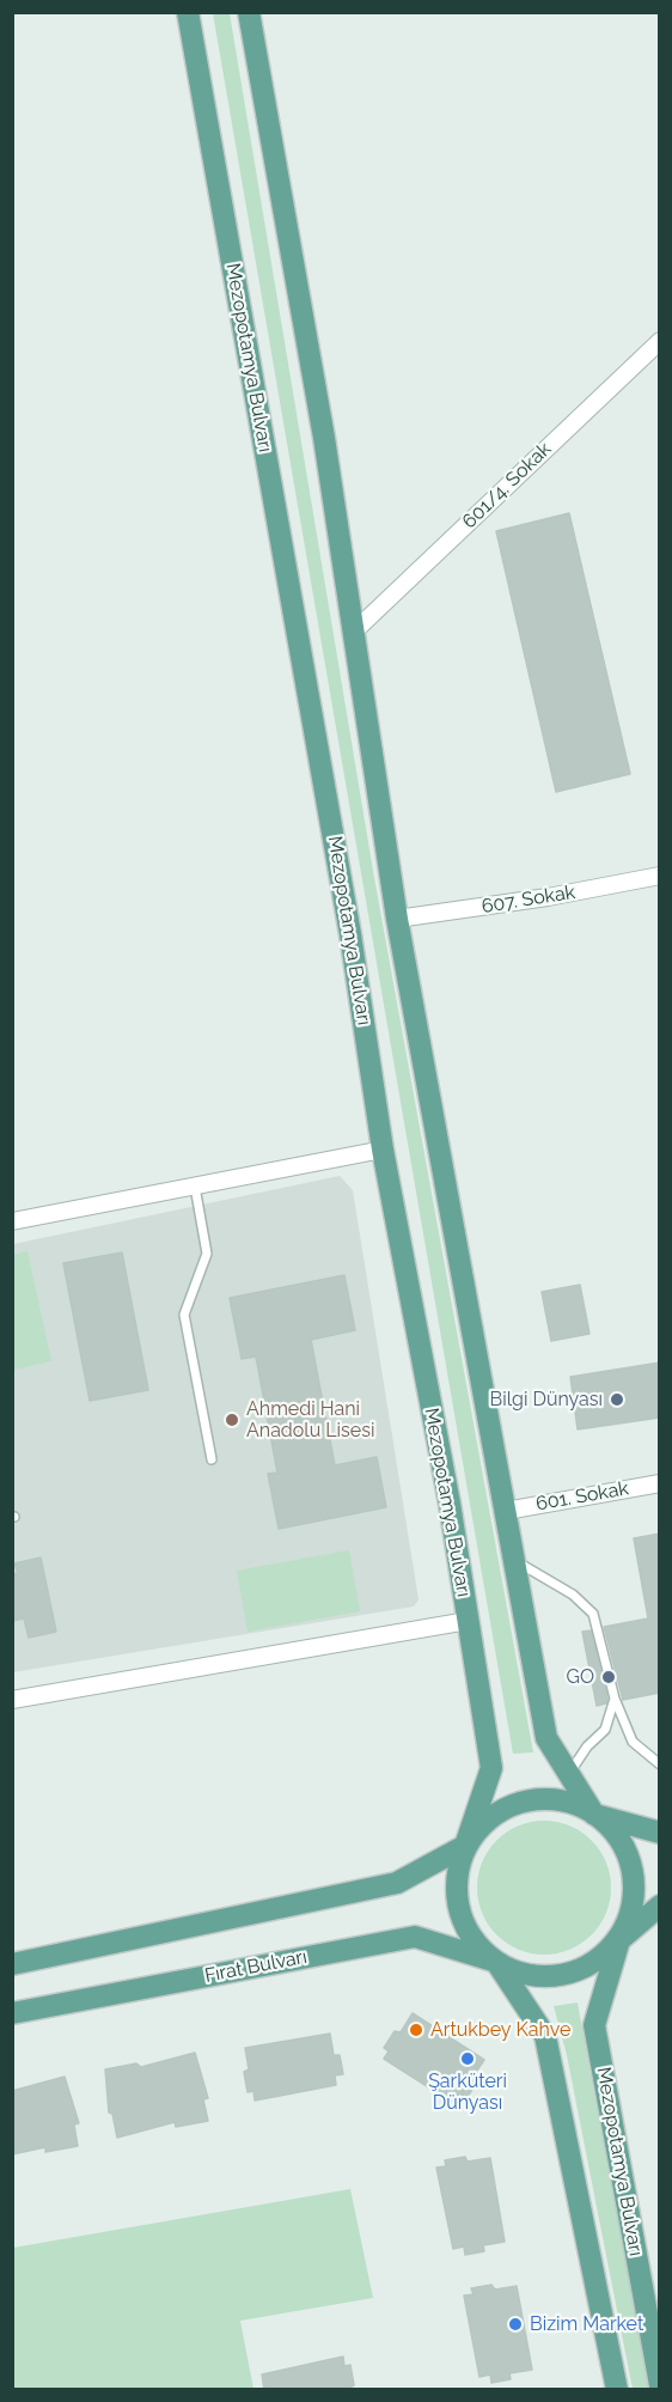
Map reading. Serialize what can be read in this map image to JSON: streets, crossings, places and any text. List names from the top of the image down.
{
  "streets": {
    "main road": ["Mezopotamya Bulvarı", "Fırat Bulvarı"],
    "street": ["601/4. Sokak", "607. Sokak", "601. Sokak"]
  },
  "crossings": [
    ["Mezopotamya Bulvarı", "Fırat Bulvarı"]
  ],
  "places": [
    "Bilgi Dünyası",
    "Ahmedi Hani Anadolu Lisesi",
    "GO",
    "Artukbey Kahve",
    "Şarküteri Dünyası",
    "Bizim Market"
  ]
}
